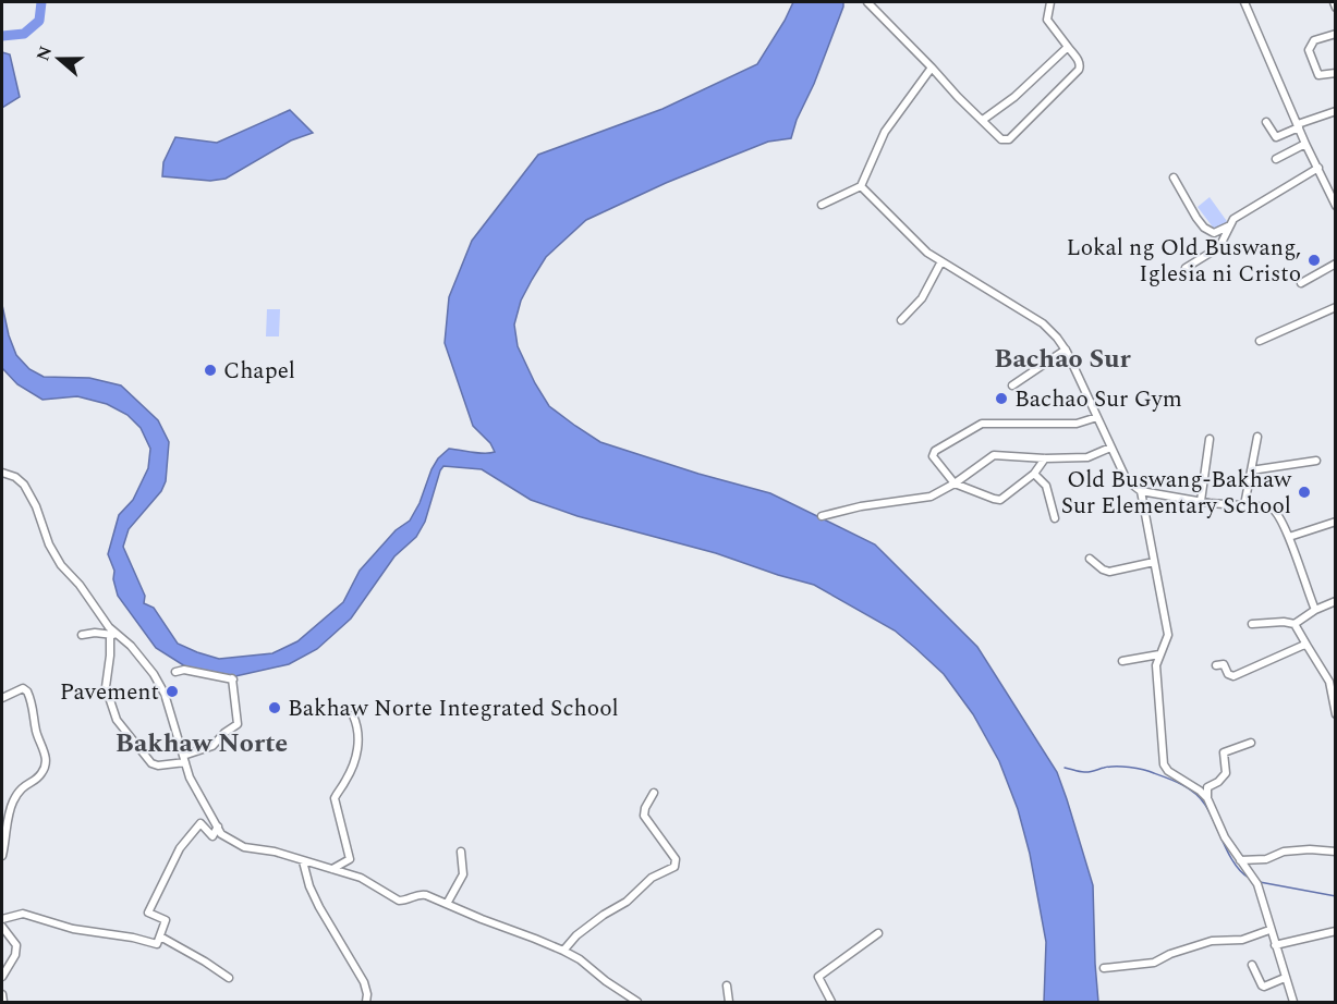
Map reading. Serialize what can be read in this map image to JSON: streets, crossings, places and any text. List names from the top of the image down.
{
  "districts": ["Bachao Sur", "Bakhaw Norte"],
  "places": [
    "Lokal ng Old Buswang, Iglesia ni Cristo",
    "Chapel",
    "Bachao Sur Gym",
    "Old Buswang-Bakhaw Sur Elementary School",
    "Pavement",
    "Bakhaw Norte Integrated School"
  ],
  "north": "left"
}
